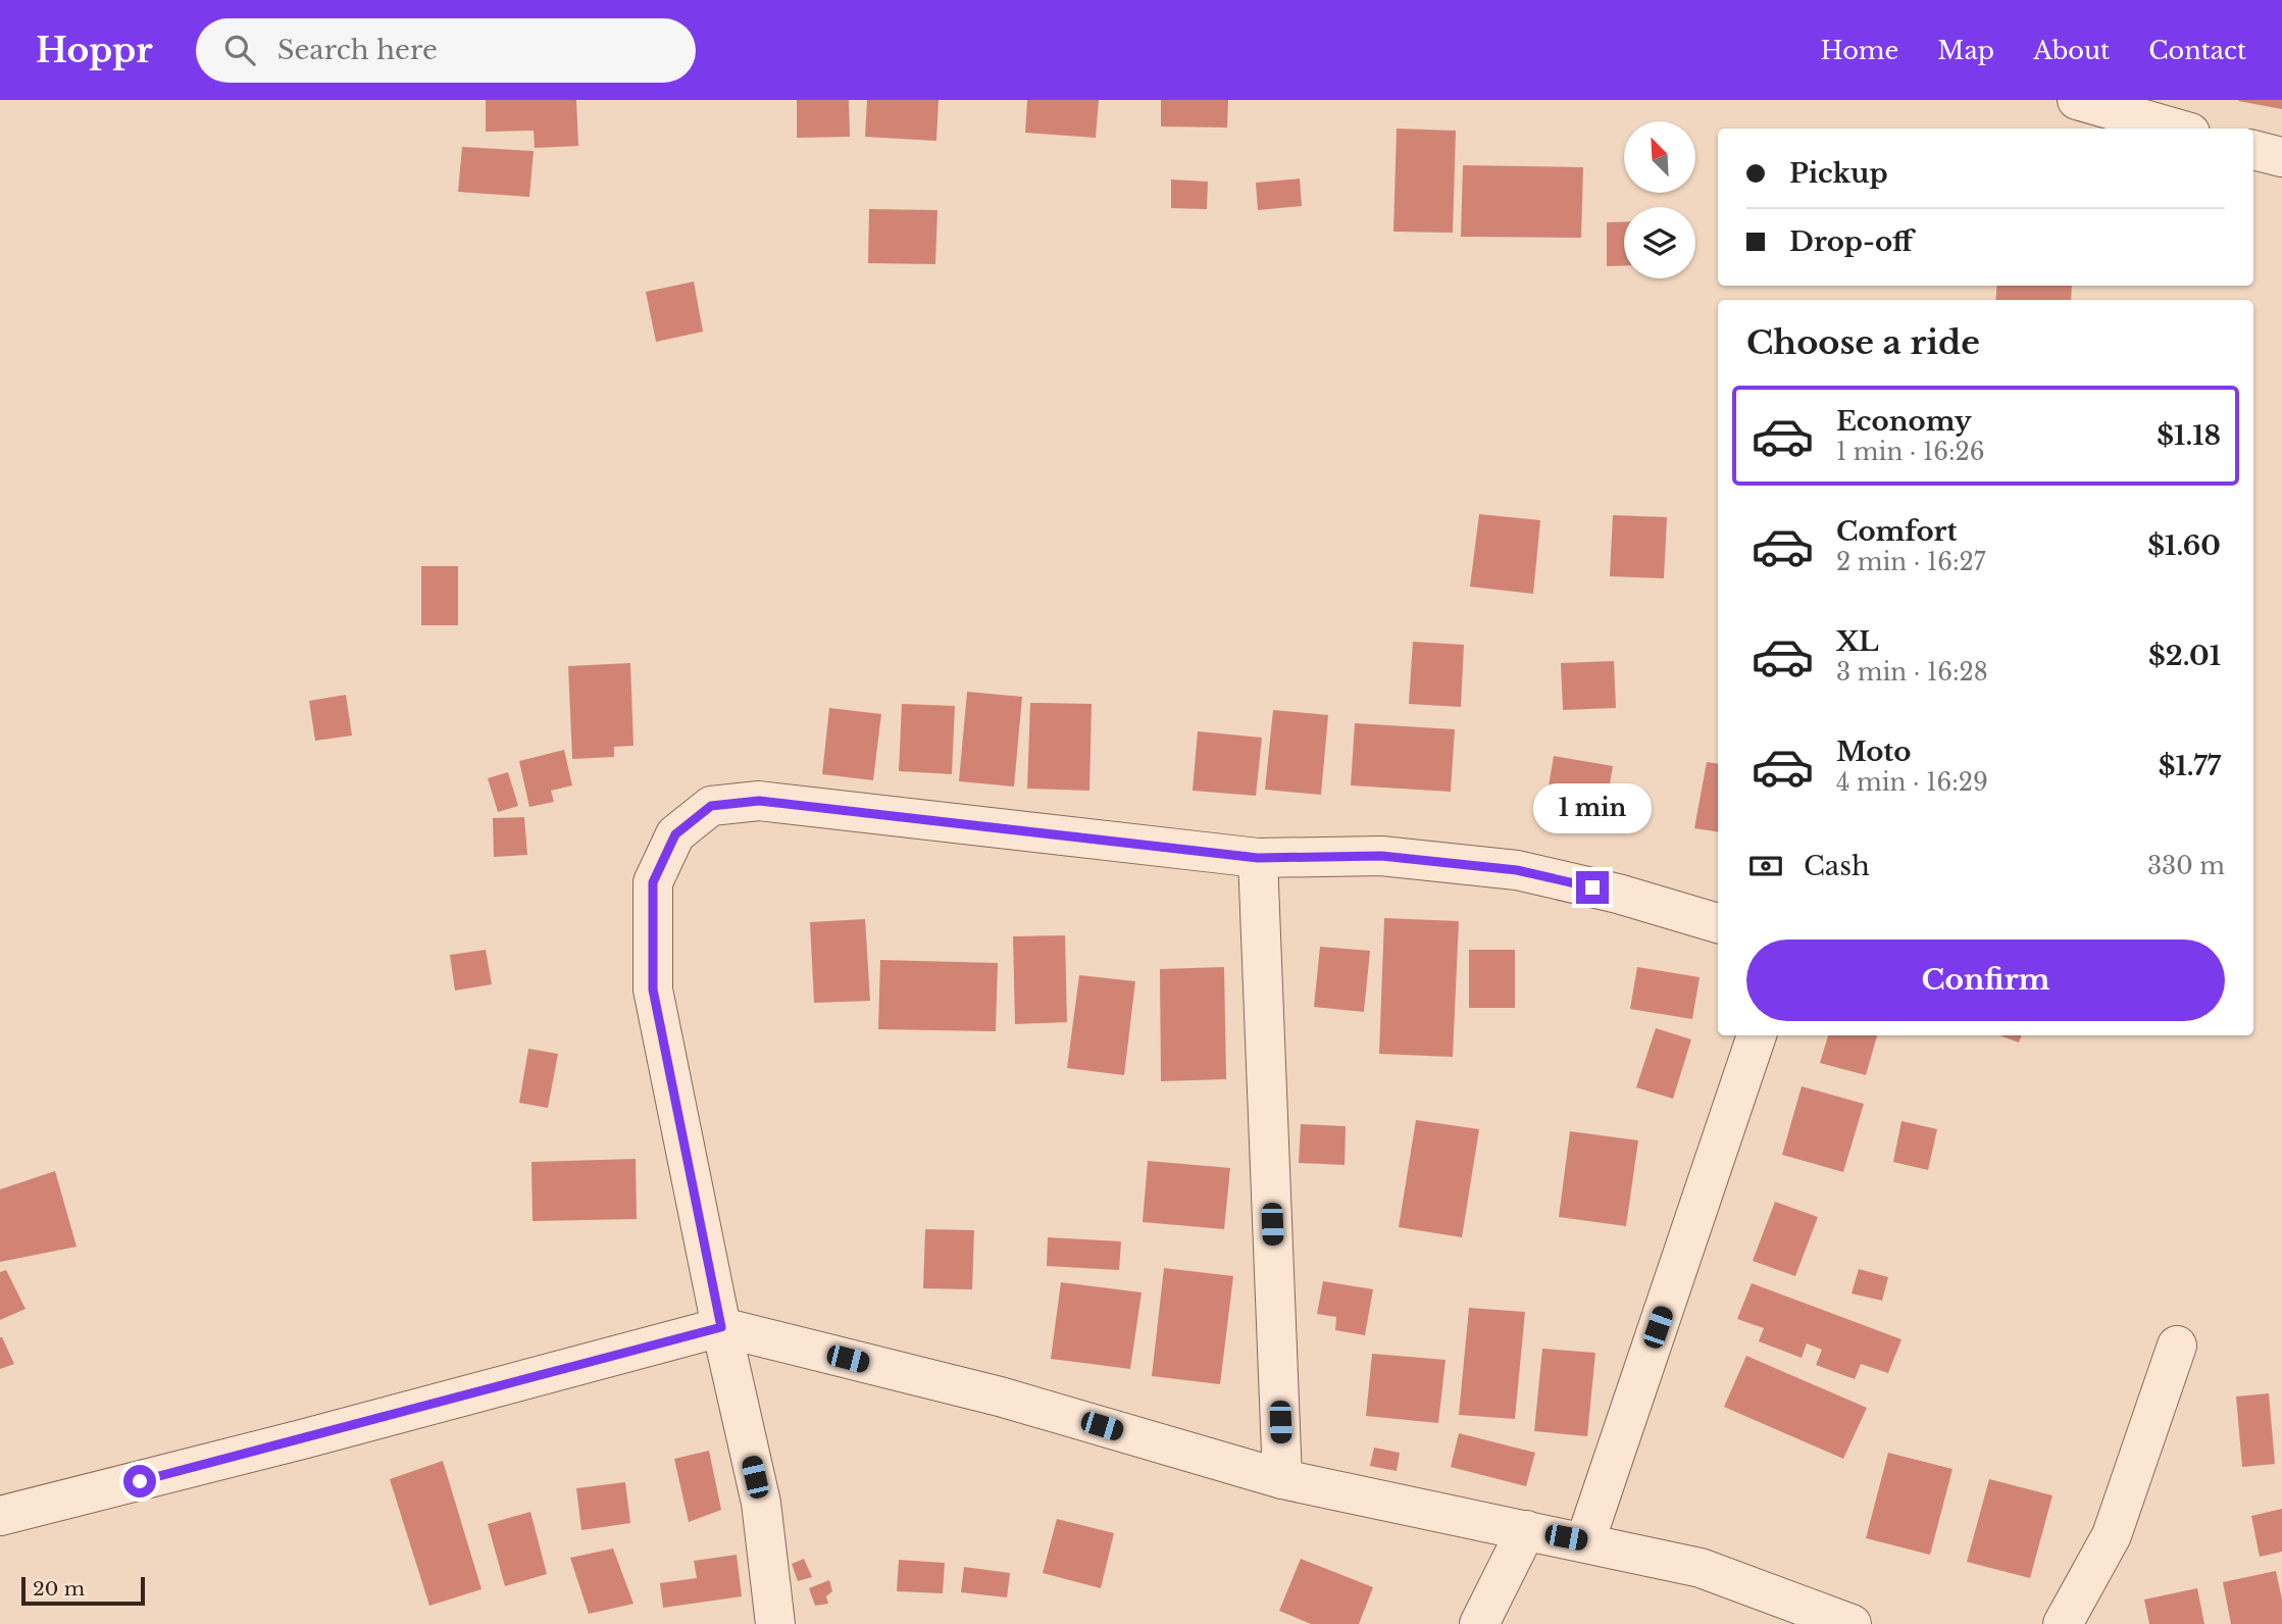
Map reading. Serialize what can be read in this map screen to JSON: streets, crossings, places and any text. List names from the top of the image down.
{
  "scale_bar": "20 m",
  "north": "top left",
  "page": {
    "header": "Hoppr",
    "search": "Search here",
    "nav": [
      "Home",
      "Map",
      "About",
      "Contact"
    ],
    "banner": ["Pickup", "Drop-off"],
    "heading": "Choose a ride",
    "list": [
      {
        "name": "Economy",
        "note": "1 min · 16:26",
        "value": "$1.18"
      },
      {
        "name": "Comfort",
        "note": "2 min · 16:27",
        "value": "$1.60"
      },
      {
        "name": "XL",
        "note": "3 min · 16:28",
        "value": "$2.01"
      },
      {
        "name": "Moto",
        "note": "4 min · 16:29",
        "value": "$1.77"
      }
    ],
    "bubble": "1 min",
    "pay": ["Cash", "330 m"],
    "buttons": "Confirm",
    "scale": "20 m"
  }
}
